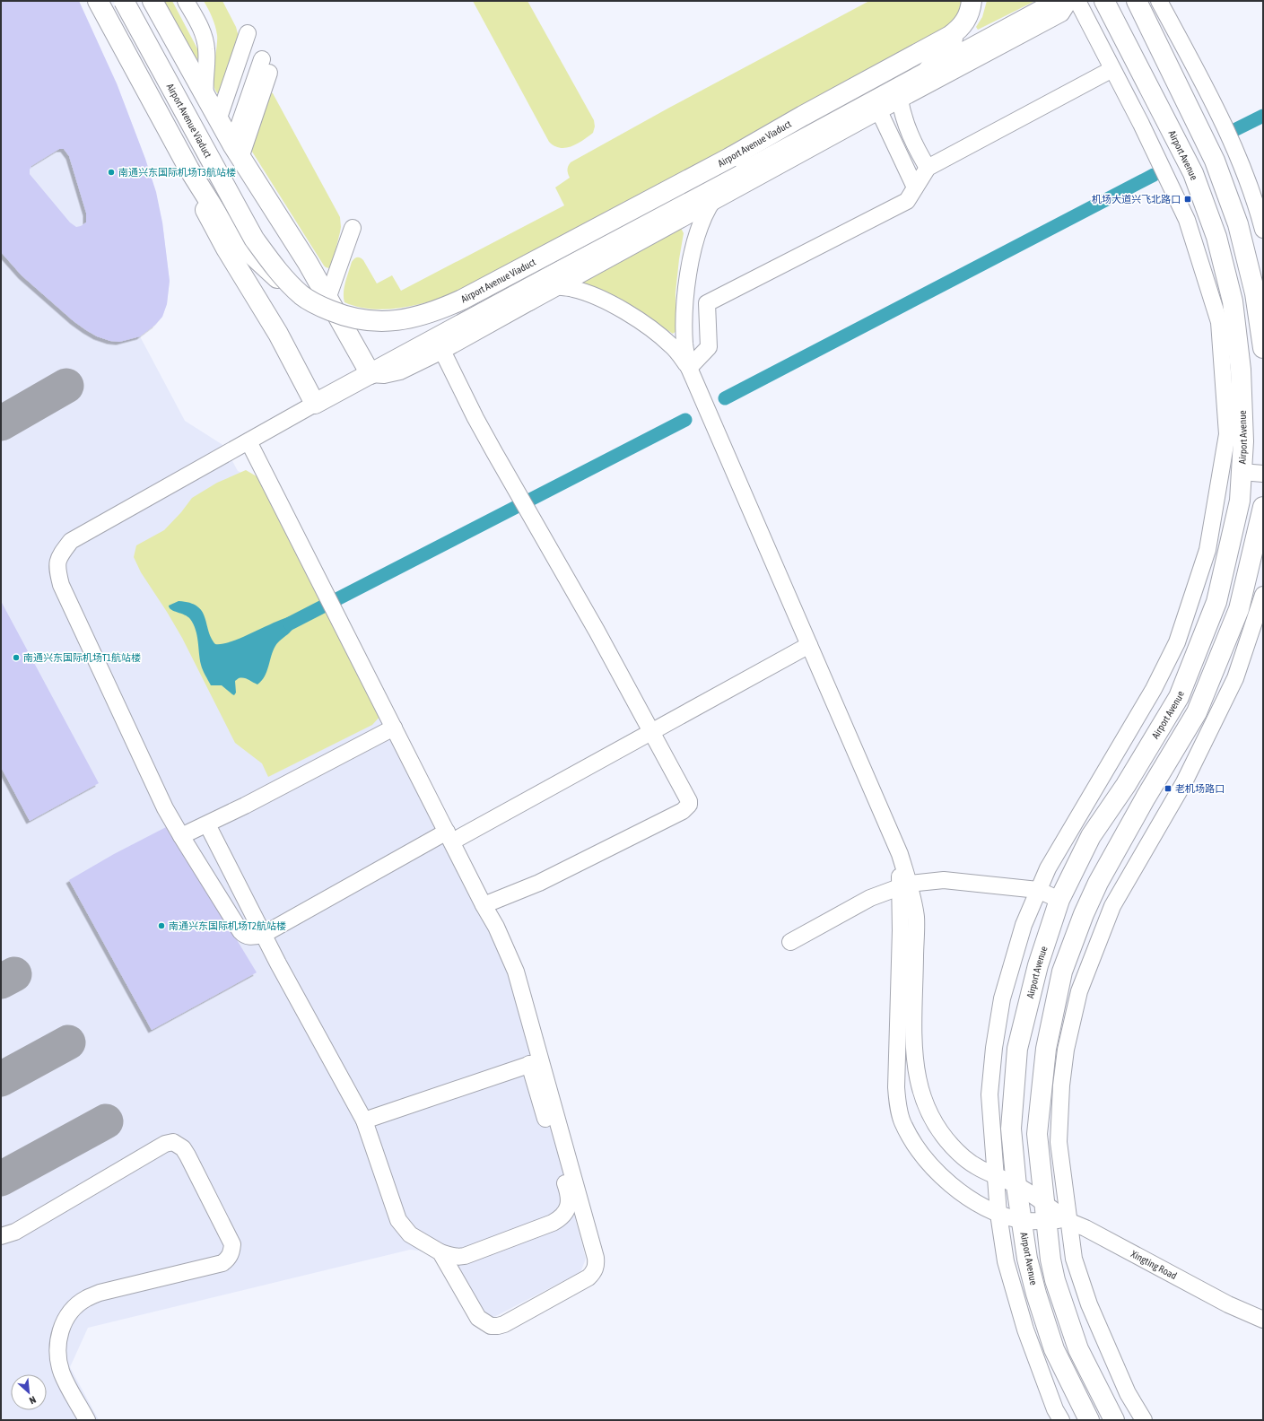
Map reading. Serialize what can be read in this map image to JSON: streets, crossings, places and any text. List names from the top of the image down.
{
  "streets": {
    "main road": ["Airport Avenue Viaduct", "Airport Avenue"],
    "street": ["Xingting Road"]
  },
  "crossings": [
    ["Airport Avenue", "Xingting Road"]
  ],
  "places": {
    "other": ["南通兴东国际机场T3航站楼", "南通兴东国际机场T1航站楼", "南通兴东国际机场T2航站楼"],
    "transit": ["机场大道兴飞北路口", "老机场路口"]
  },
  "north": "bottom right"
}
